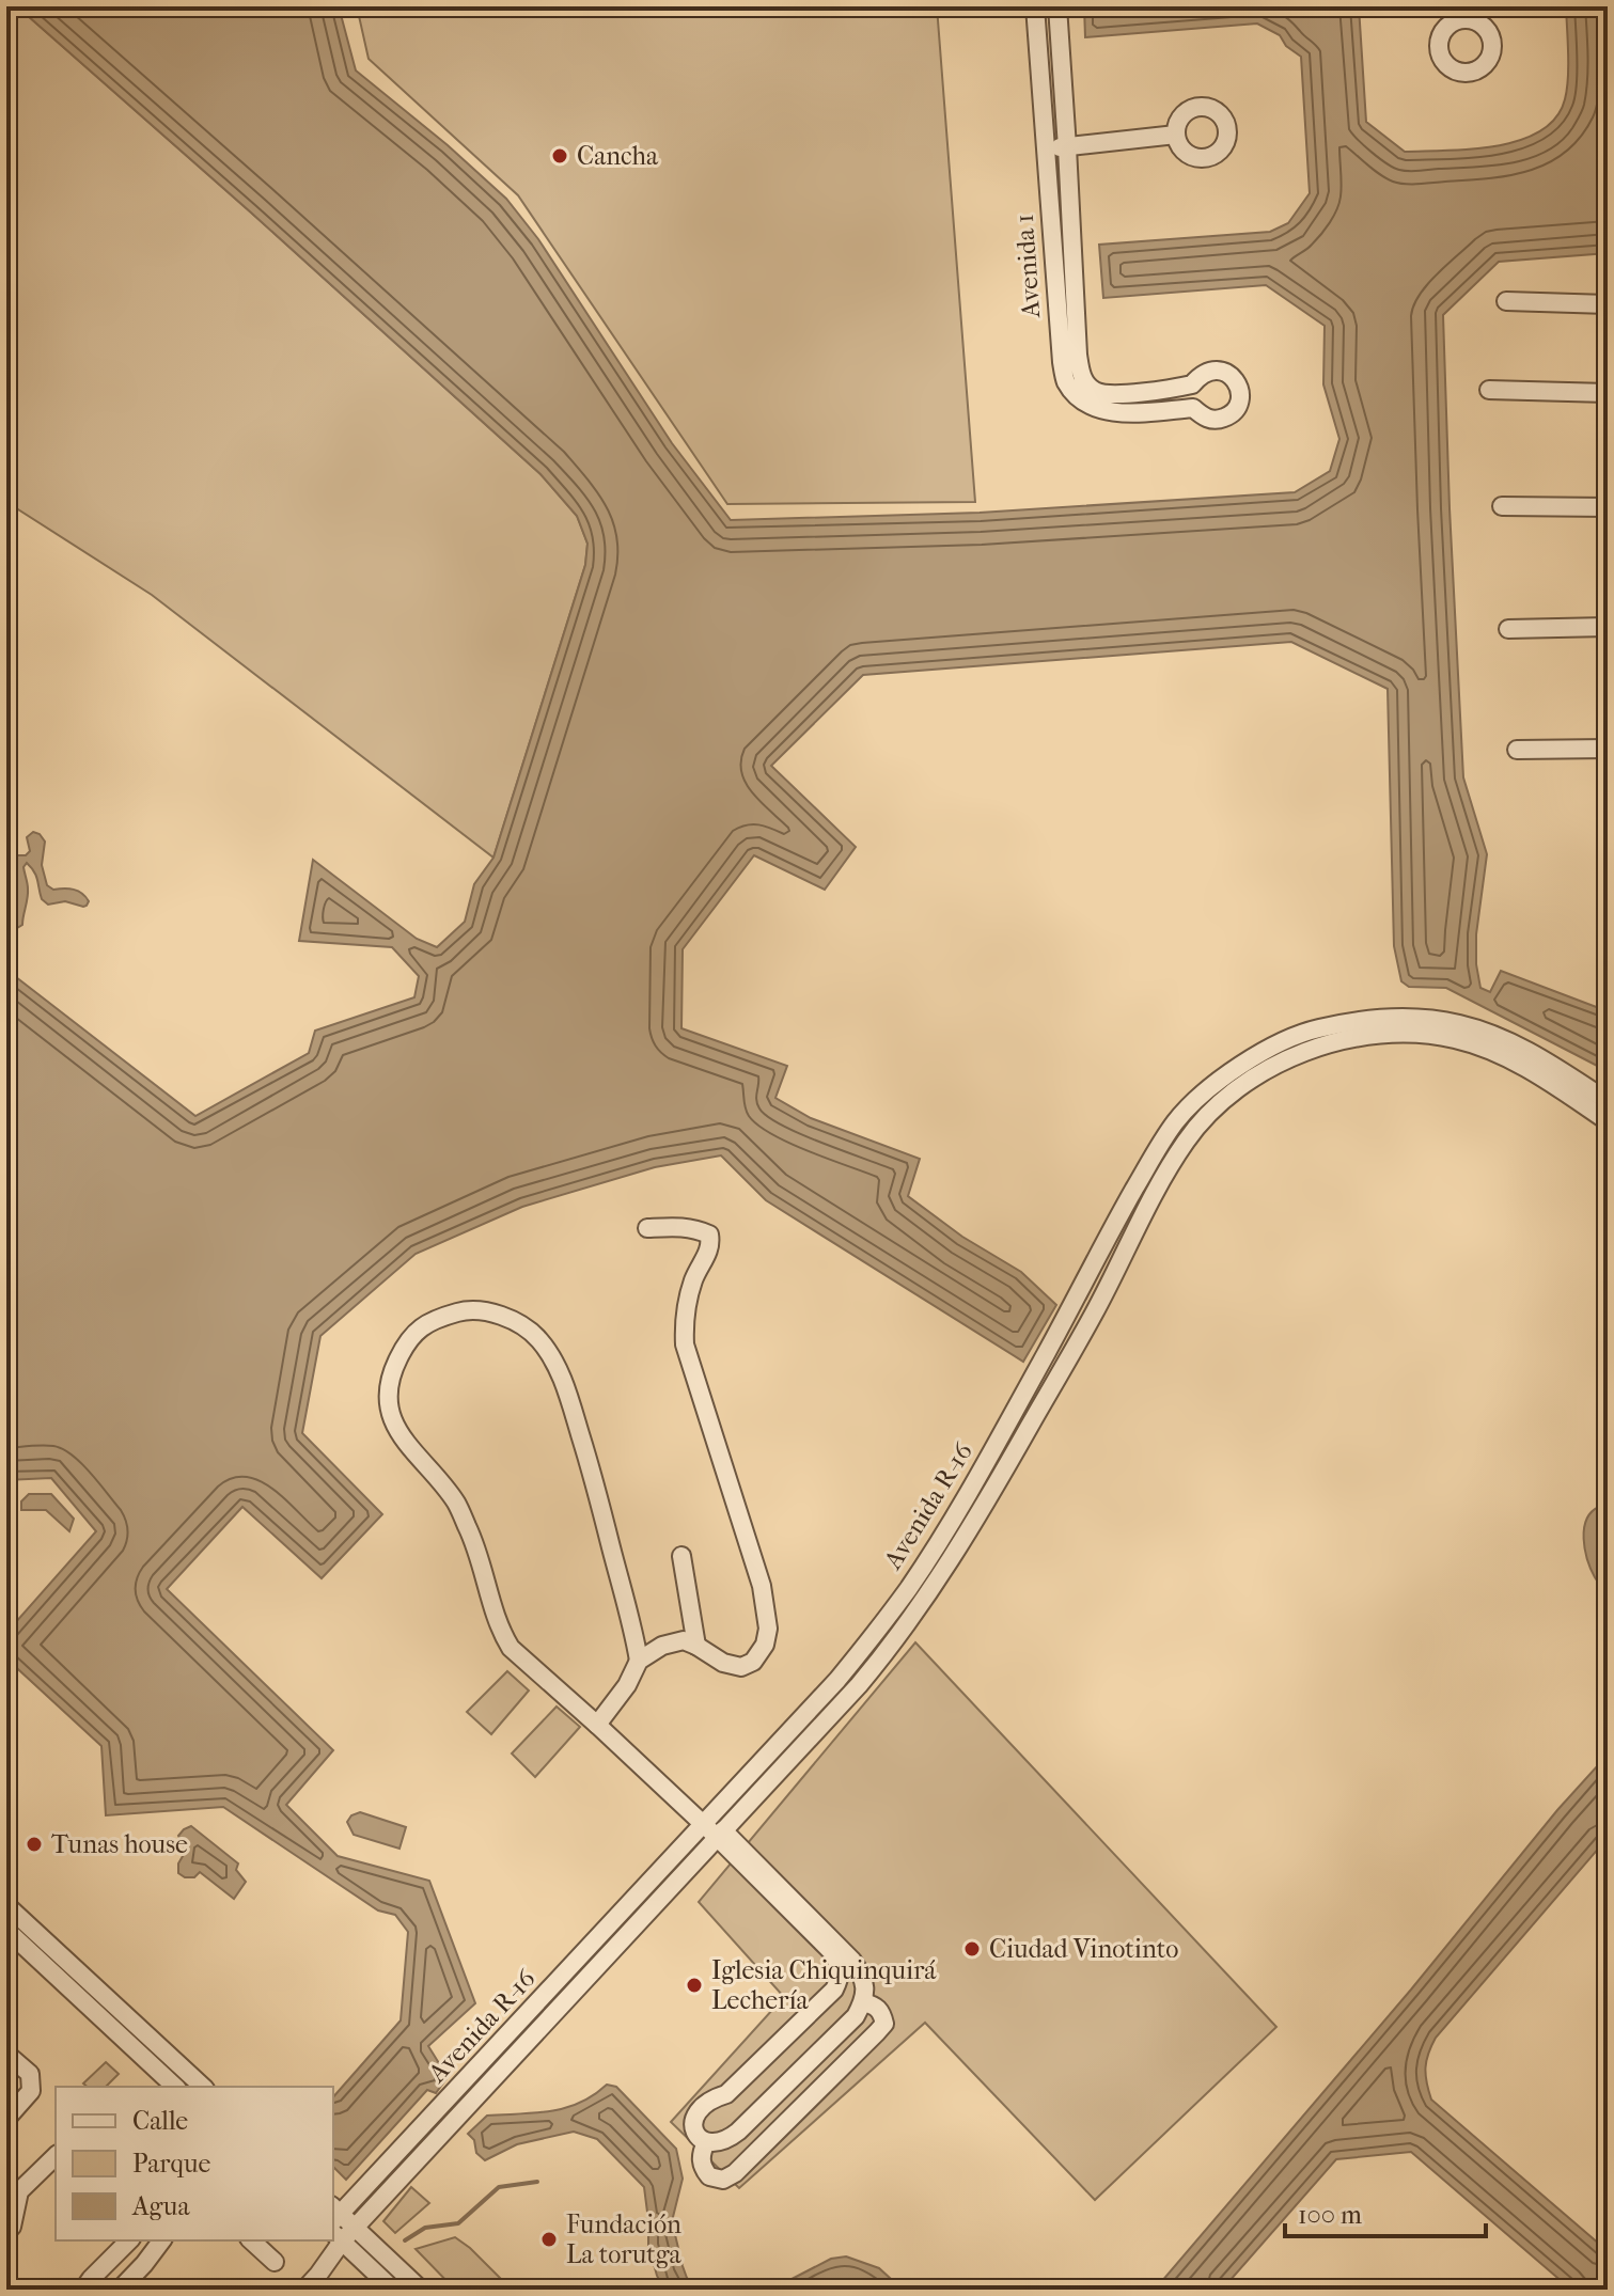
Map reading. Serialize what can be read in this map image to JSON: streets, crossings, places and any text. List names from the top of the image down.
{
  "streets": {
    "street": ["Avenida 1", "Avenida R-16"]
  },
  "places": [
    "Cancha",
    "Tunas house",
    "Ciudad Vinotinto",
    "Iglesia Chiquinquirá Lechería",
    "Fundación La torutga"
  ],
  "legend": ["Calle", "Parque", "Agua"],
  "scale_bar": "100 m"
}
